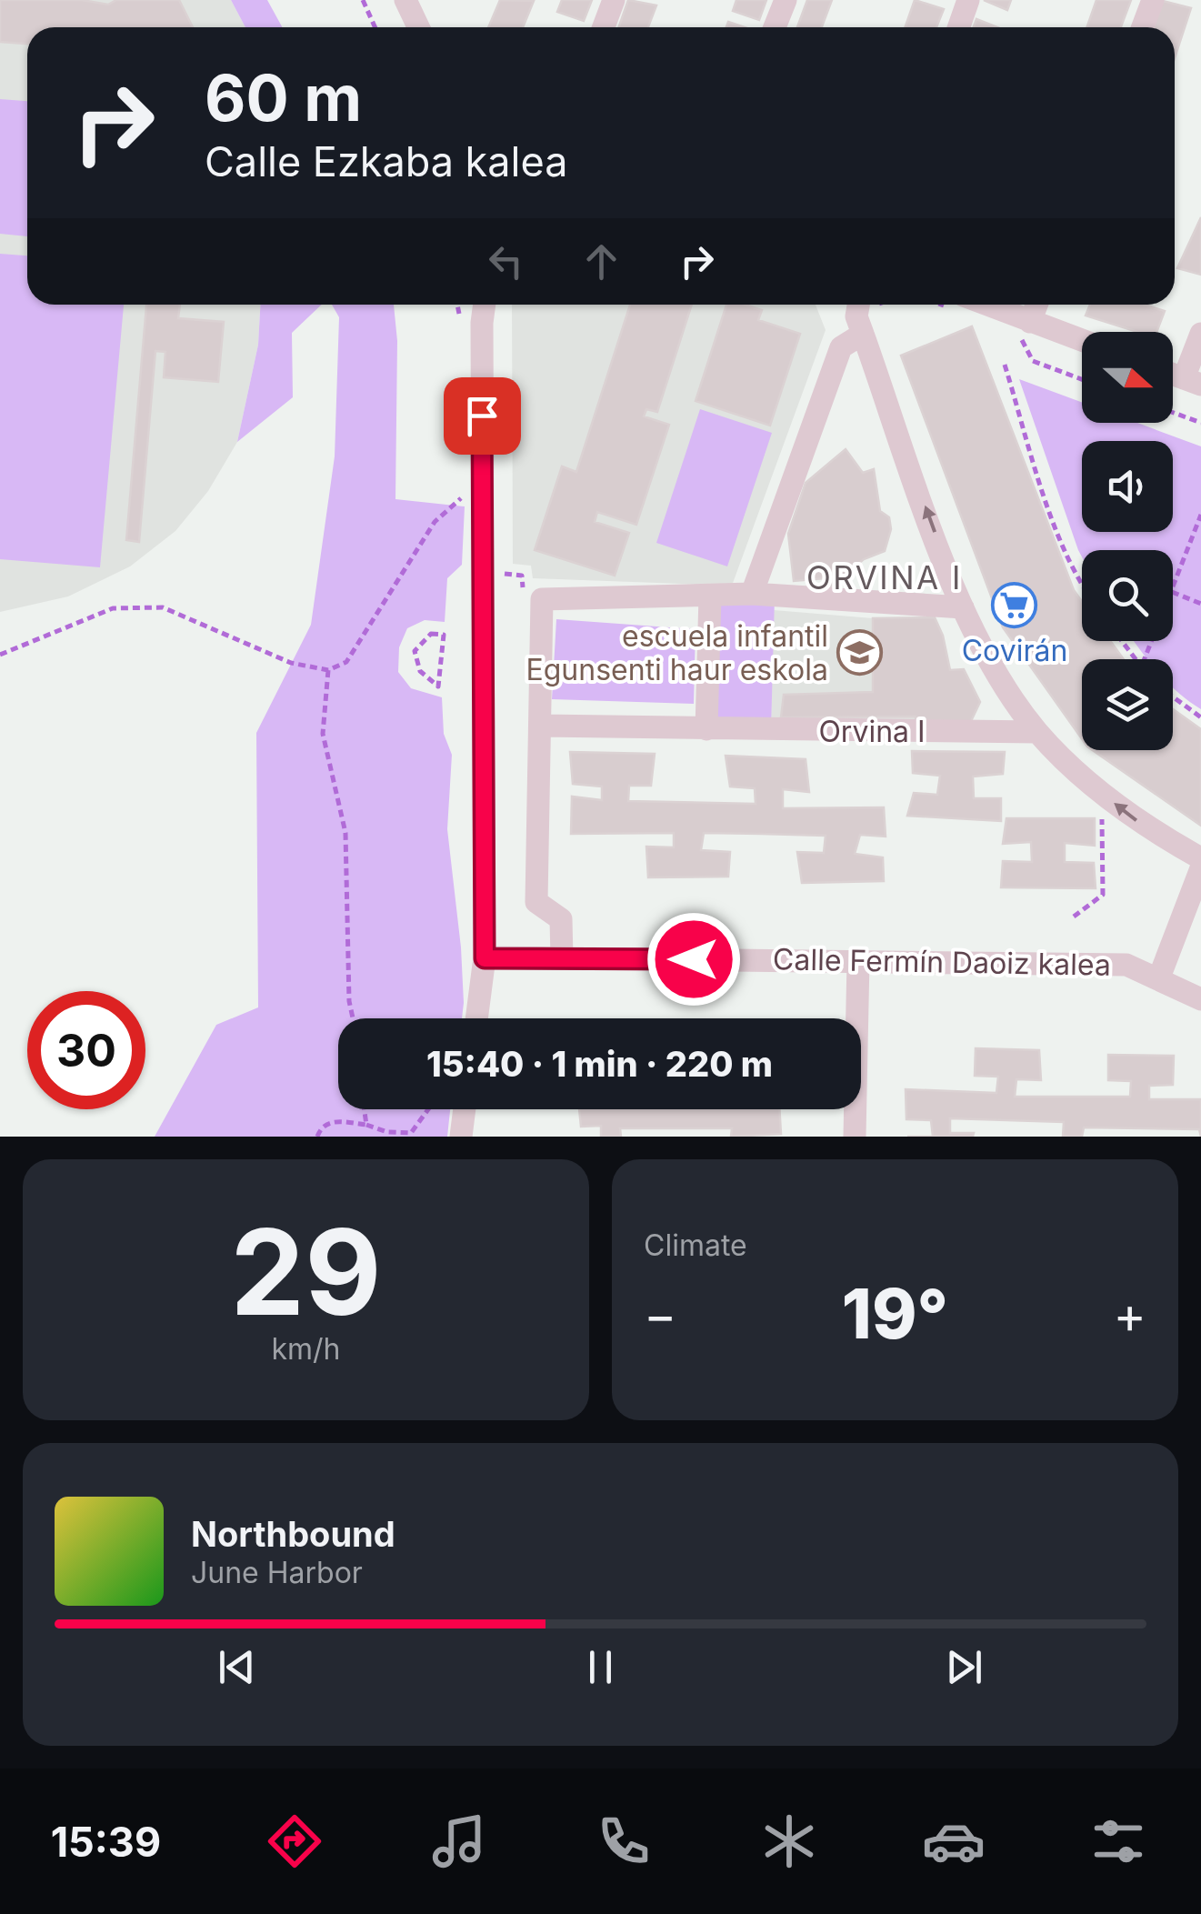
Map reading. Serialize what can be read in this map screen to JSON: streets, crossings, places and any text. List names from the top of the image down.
{
  "streets": {
    "street": ["Orvina I", "Calle Fermín Daoiz kalea"]
  },
  "districts": ["ORVINA I"],
  "places": {
    "supermarket": ["Covirán"],
    "school or university": ["escuela infantil Egunsenti haur eskola"]
  },
  "north": "right",
  "page": {
    "turn": ["60 m", "Calle Ezkaba kalea"],
    "limit": "30",
    "trip": "15:40 · 1 min · 220 m",
    "tile": [
      ["29", "km/h"],
      "Climate"
    ],
    "heat": ["−", "19°", "+"],
    "song": ["Northbound", "June Harbor"],
    "tabs": "15:39"
  }
}
